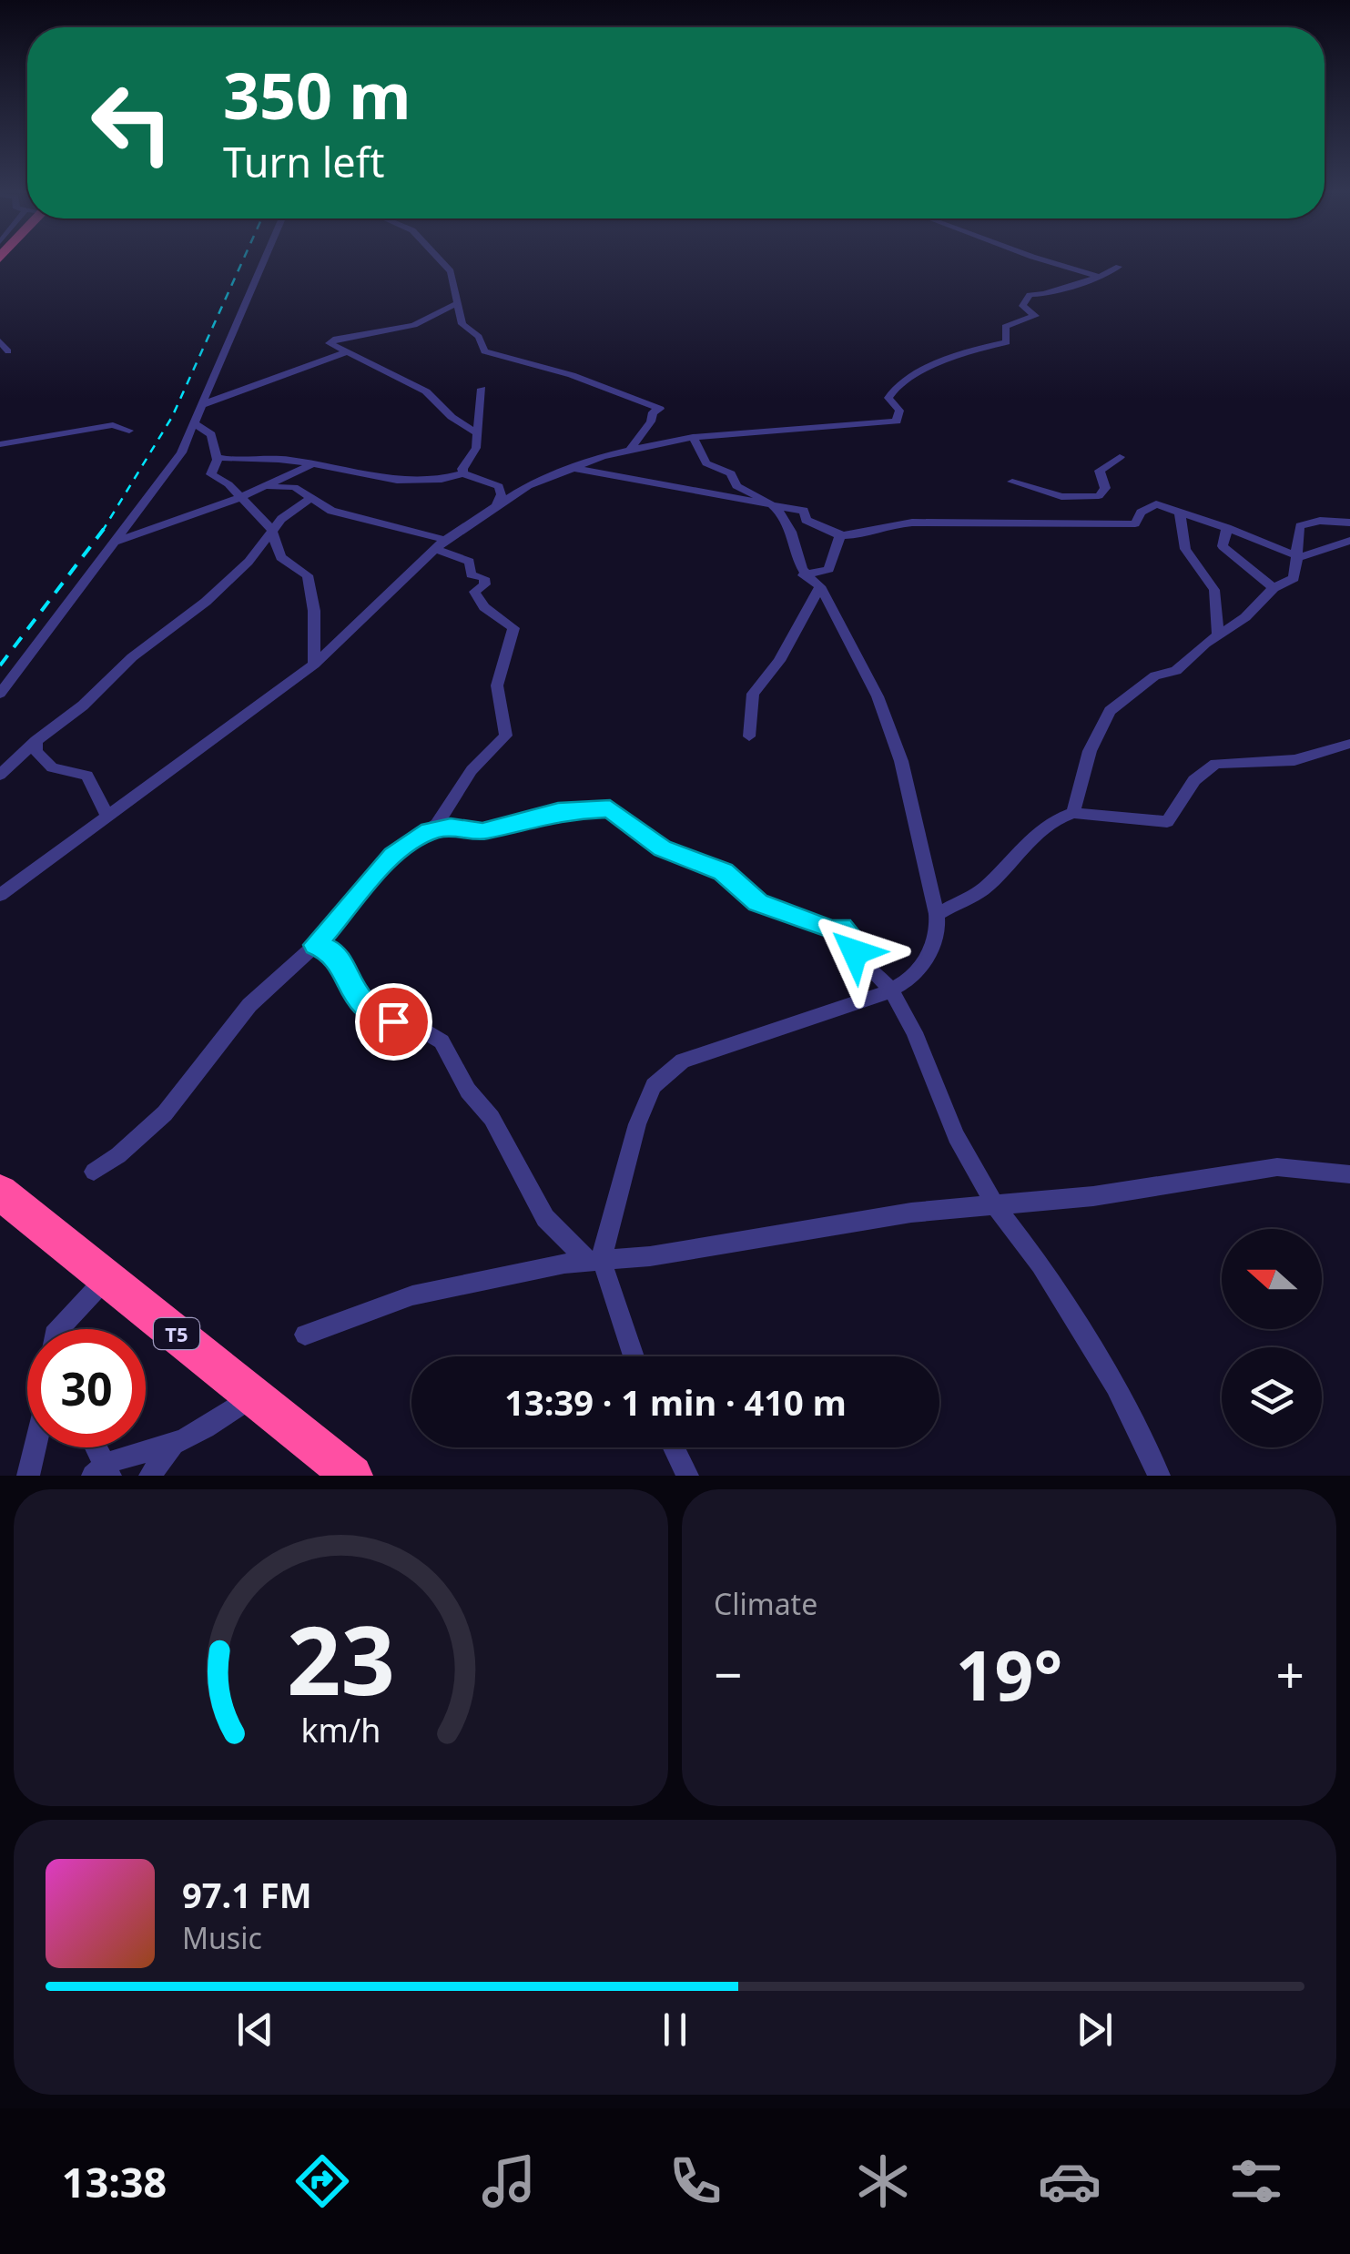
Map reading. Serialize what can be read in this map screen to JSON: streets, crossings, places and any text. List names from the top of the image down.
{
  "streets": {
    "highway": ["T5"]
  },
  "north": "left",
  "page": {
    "turn": ["350 m", "Turn left"],
    "limit": "30",
    "trip": "13:39 · 1 min · 410 m",
    "tile": "Climate",
    "heat": ["−", "19°", "+"],
    "song": ["97.1 FM", "Music"],
    "tabs": "13:38",
    "gauge": ["23", "km/h"]
  }
}
